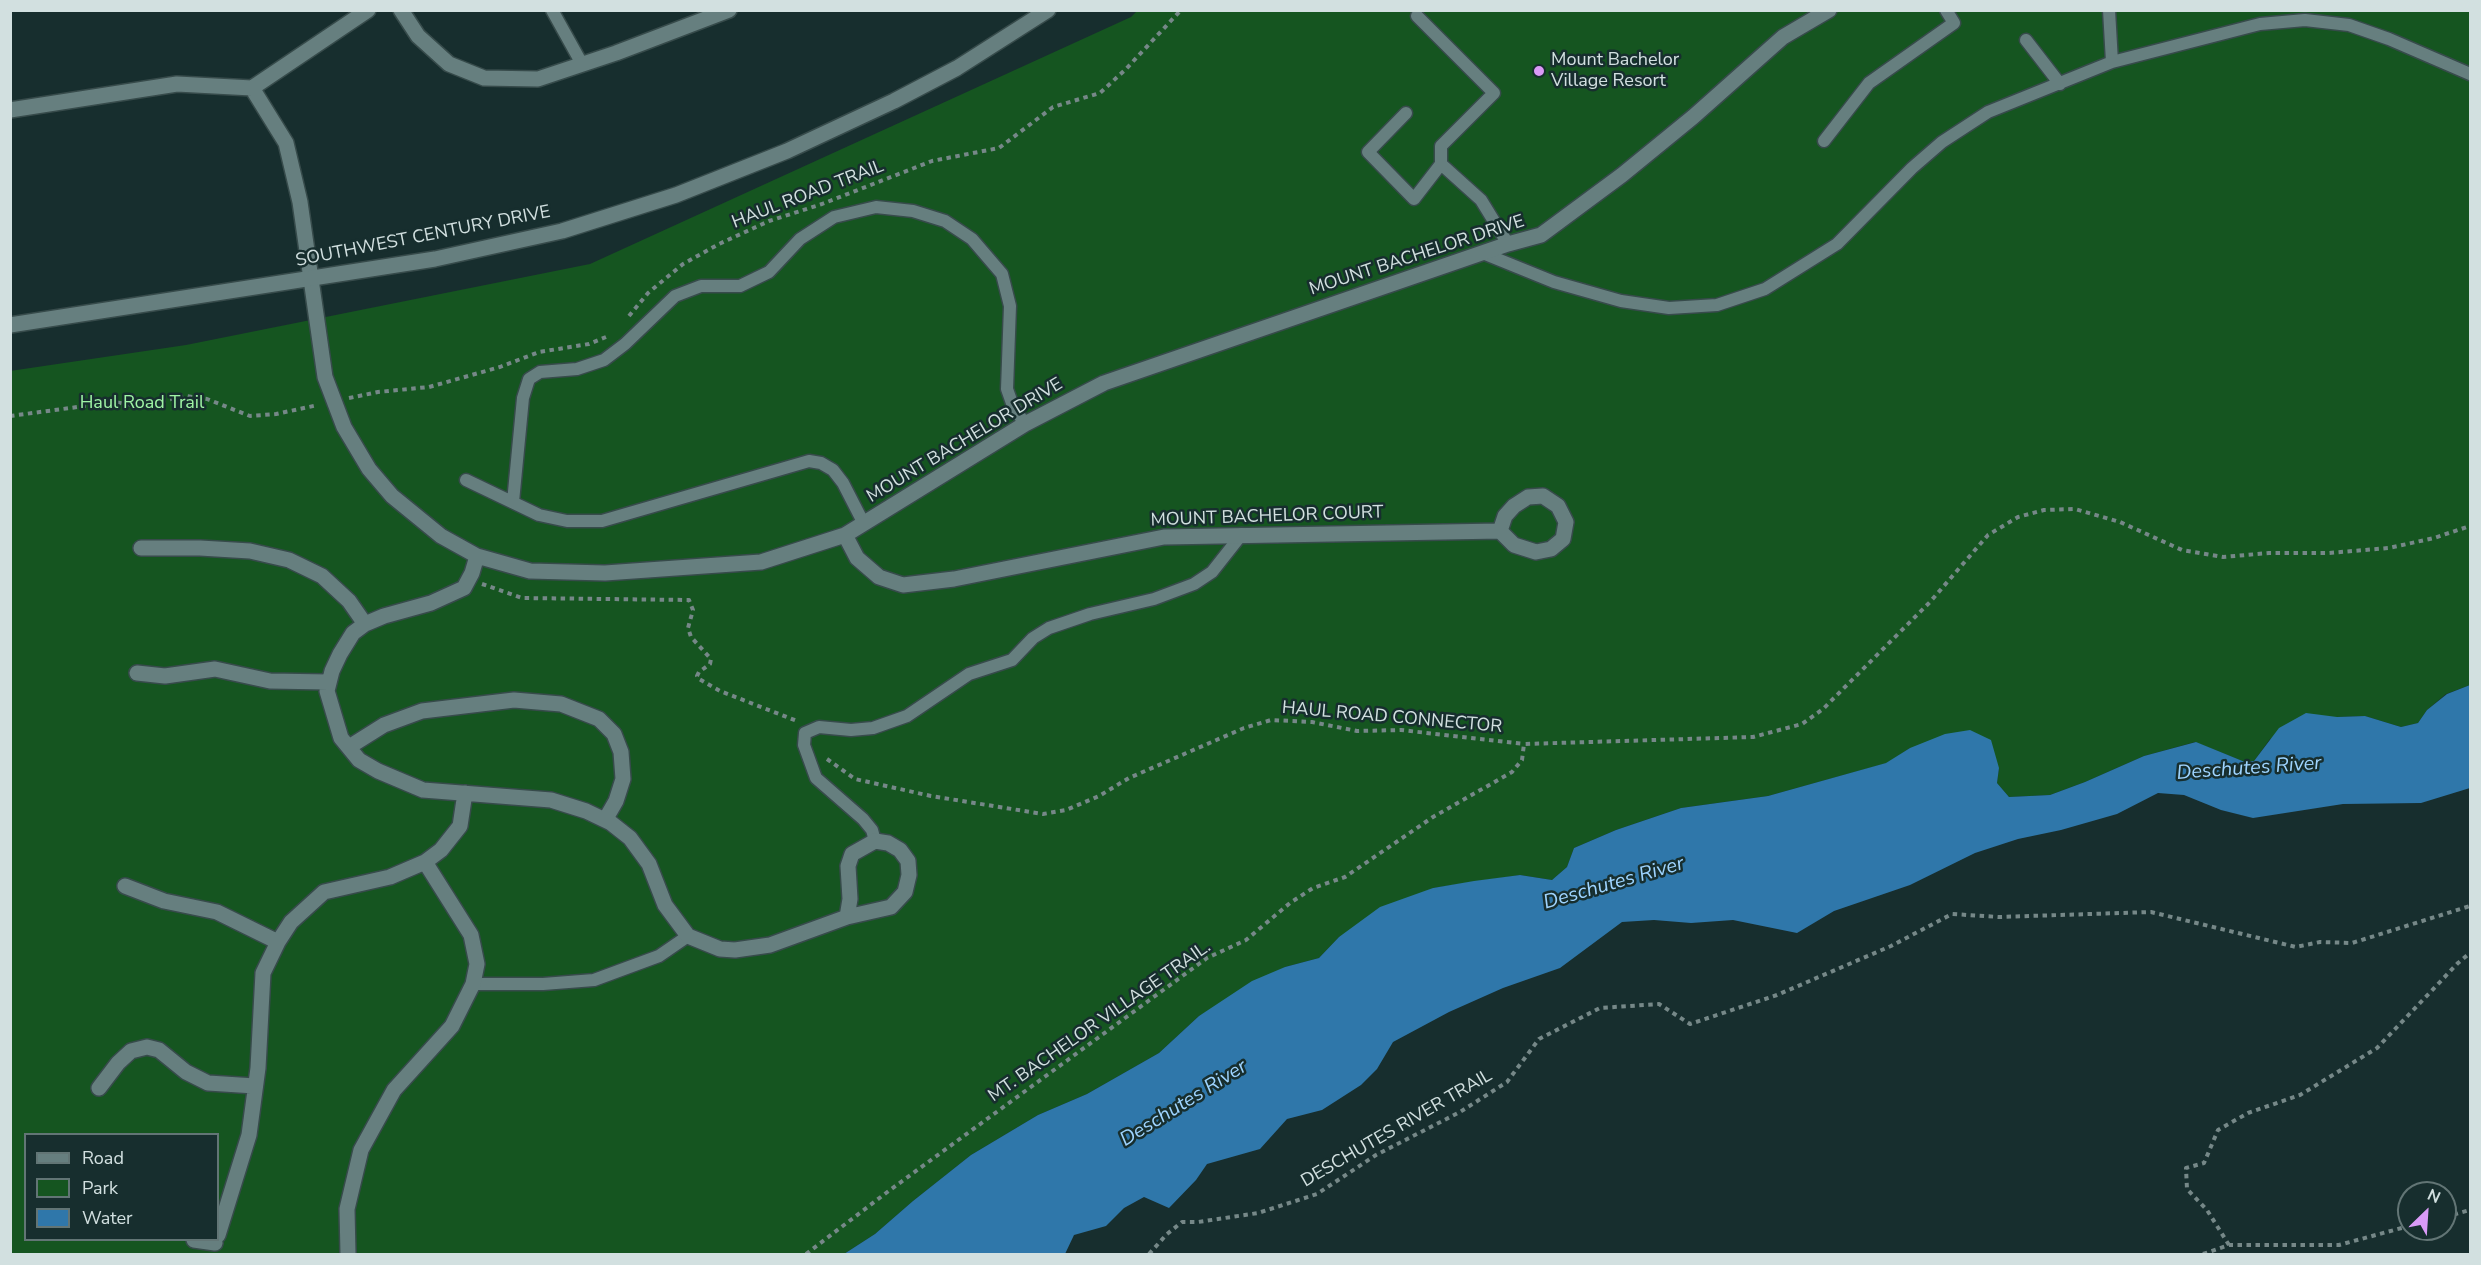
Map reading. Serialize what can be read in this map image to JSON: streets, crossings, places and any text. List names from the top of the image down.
{
  "streets": {
    "street": ["SOUTHWEST CENTURY DRIVE", "MOUNT BACHELOR DRIVE", "MOUNT BACHELOR COURT"],
    "path": [
      "HAUL ROAD TRAIL",
      "HAUL ROAD CONNECTOR",
      "MT. BACHELOR VILLAGE TRAIL.",
      "DESCHUTES RIVER TRAIL"
    ]
  },
  "crossings": [
    ["SOUTHWEST CENTURY DRIVE", "MOUNT BACHELOR DRIVE"],
    ["MOUNT BACHELOR DRIVE", "MOUNT BACHELOR COURT"],
    ["HAUL ROAD CONNECTOR", "MT. BACHELOR VILLAGE TRAIL."]
  ],
  "water": ["Deschutes River"],
  "parks": ["Haul Road Trail"],
  "places": ["Mount Bachelor Village Resort"],
  "legend": ["Road", "Park", "Water"],
  "north": "top right"
}
